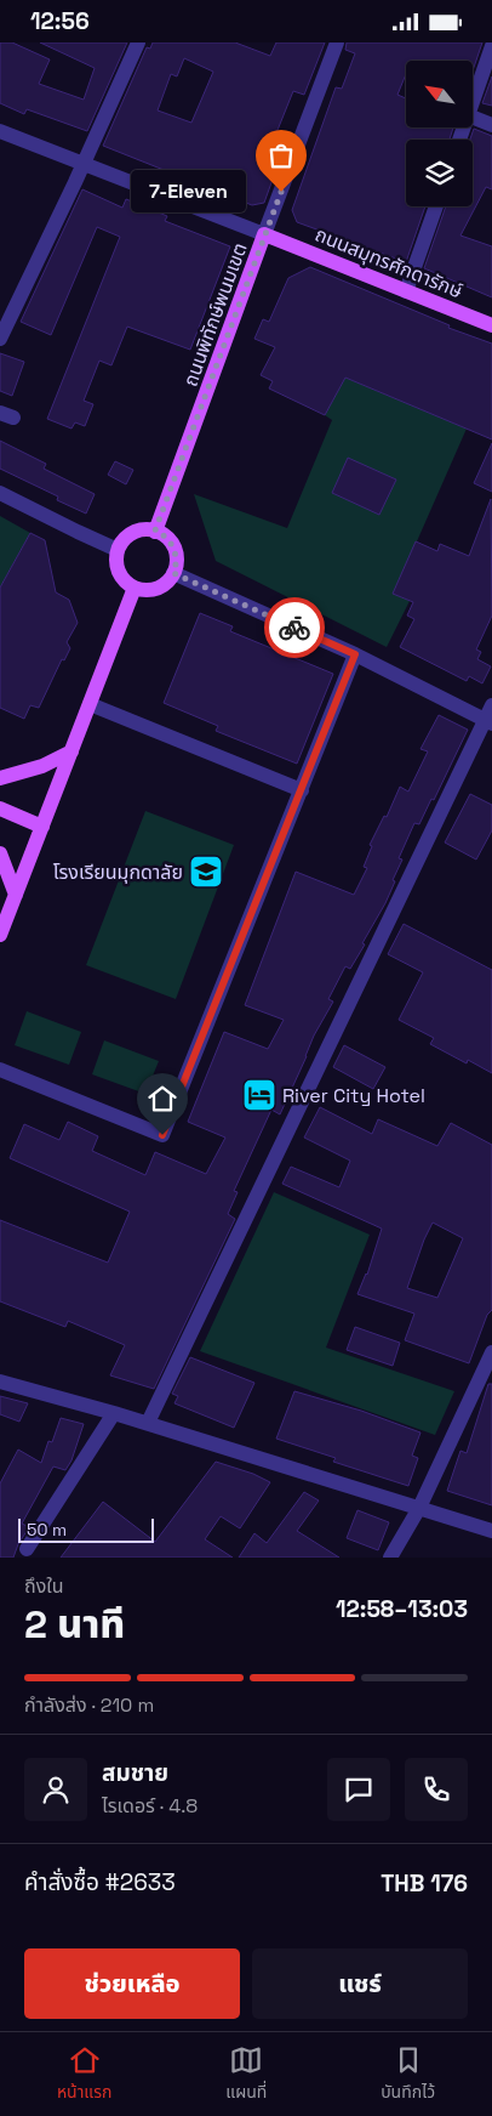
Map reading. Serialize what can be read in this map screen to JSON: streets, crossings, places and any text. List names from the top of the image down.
{
  "streets": {
    "main road": ["ถนนสมุทรศักดารักษ์", "ถนนพิทักษ์พนมเขต"]
  },
  "crossings": [
    ["ถนนสมุทรศักดารักษ์", "ถนนพิทักษ์พนมเขต"]
  ],
  "places": {
    "other": ["7-Eleven"],
    "school or university": ["โรงเรียนมุกดาลัย"],
    "hotel": ["River City Hotel"]
  },
  "scale_bar": "50 m",
  "north": "top left",
  "page": {
    "status": "12:56",
    "bubble": "7-Eleven",
    "scale": "50 m",
    "heading": ["2 นาที", "ถึงใน", "12:58–13:03"],
    "panel": [
      "สมชาย",
      "ไรเดอร์ · 4.8",
      "คำสั่งซื้อ #2633",
      "THB 176"
    ],
    "bar": "กำลังส่ง · 210 m",
    "buttons": ["ช่วยเหลือ", "แชร์"],
    "tabs": ["หน้าแรก", "แผนที่", "บันทึกไว้"]
  }
}
